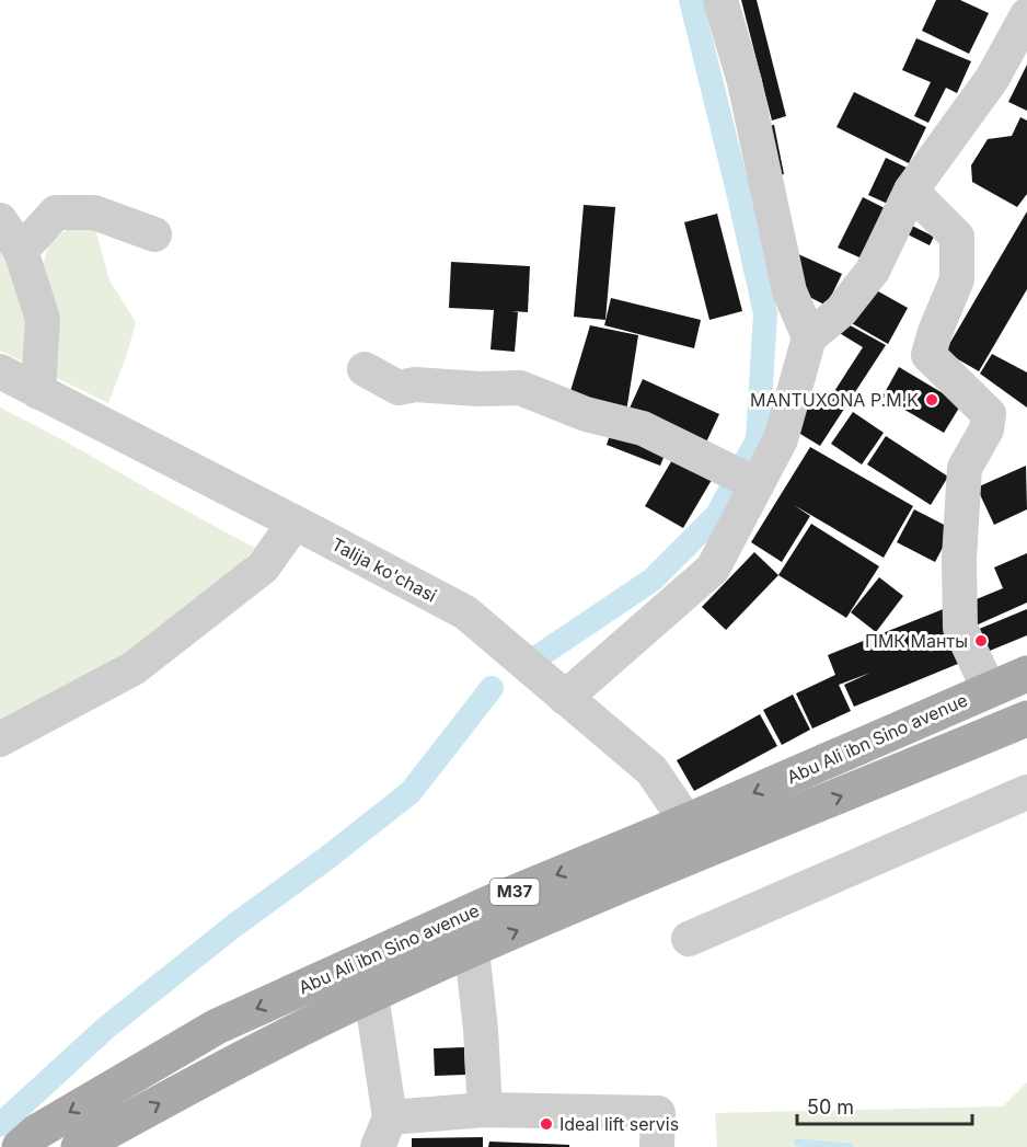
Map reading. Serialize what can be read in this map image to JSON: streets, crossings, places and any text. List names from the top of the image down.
{
  "streets": {
    "main road": ["Abu Ali ibn Sino avenue", "M37"],
    "street": ["Talija ko'chasi"]
  },
  "crossings": [
    ["Talija ko'chasi", "Abu Ali ibn Sino avenue"]
  ],
  "places": ["MANTUXONA P.M.K", "ПМК Манты", "Ideal lift servis"],
  "scale_bar": "50 m"
}
